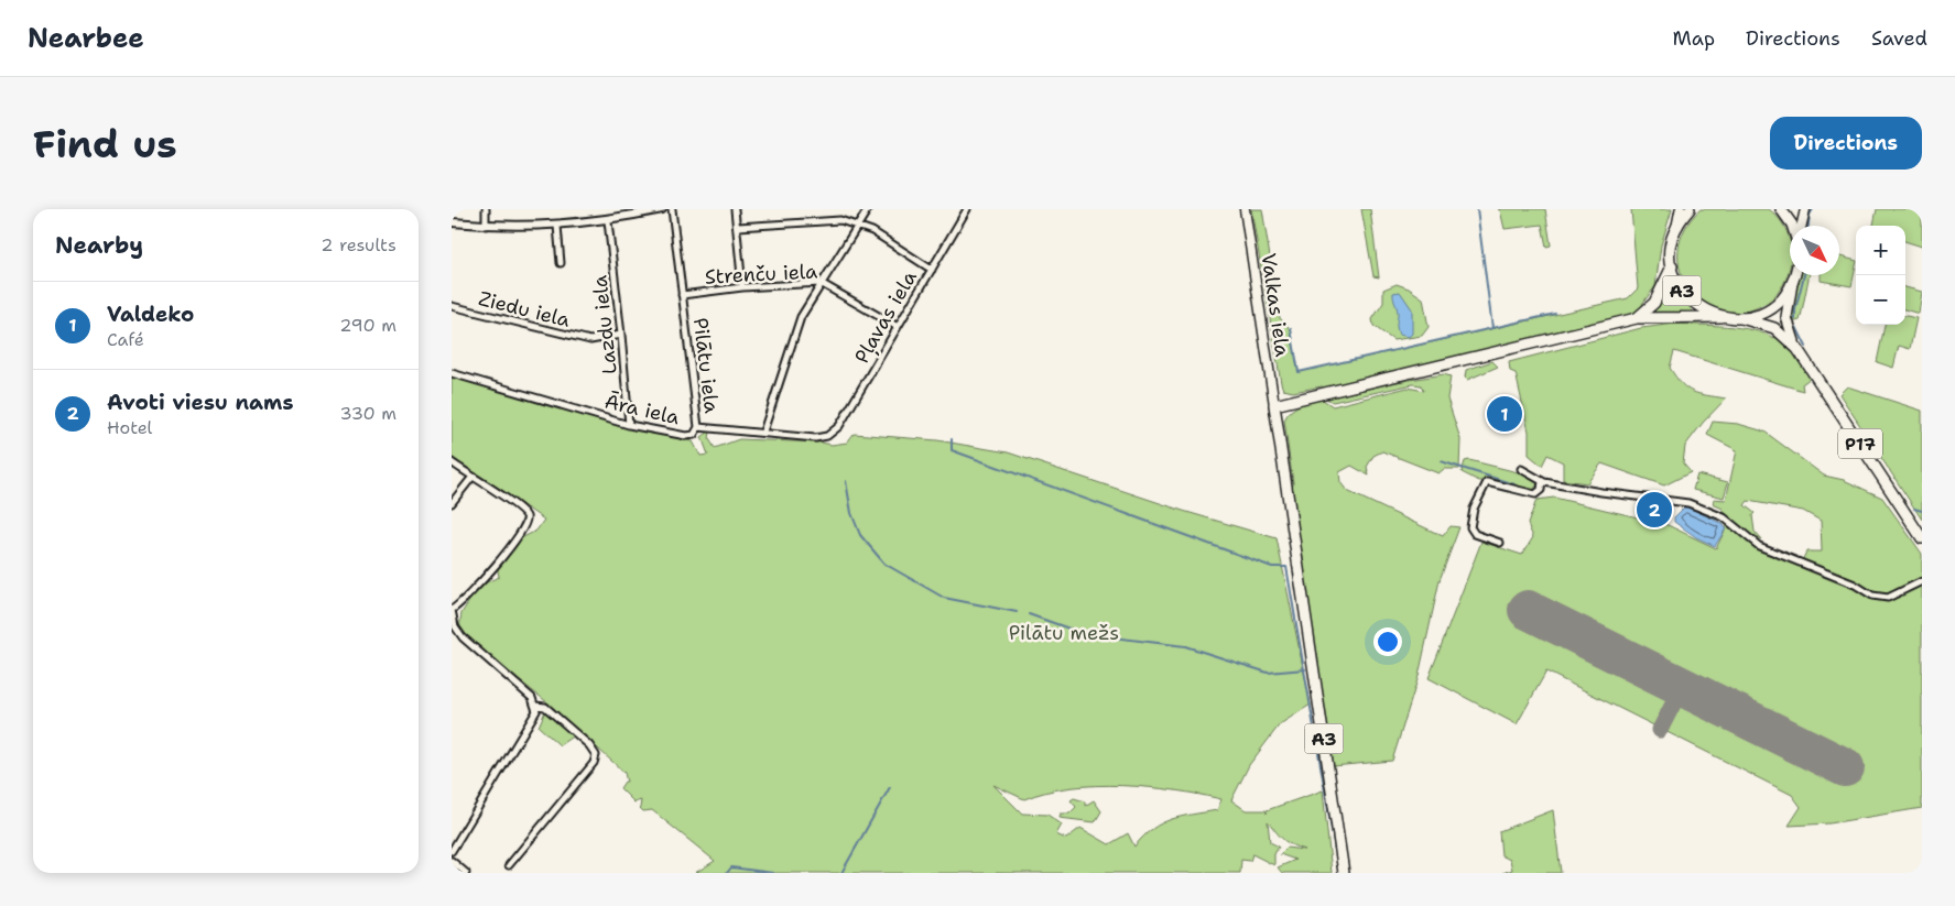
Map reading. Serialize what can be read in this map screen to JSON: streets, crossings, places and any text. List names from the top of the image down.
{
  "streets": {
    "main road": ["A3", "Valkas iela", "P17"],
    "street": [
      "Strenču iela",
      "Ziedu iela",
      "Pļavas iela",
      "Lazdu iela",
      "Pilātu iela",
      "Āra iela"
    ]
  },
  "crossings": [
    ["Strenču iela", "Pļavas iela"],
    ["Strenču iela", "Pilātu iela"],
    ["A3", "Valkas iela"],
    ["A3", "P17"],
    ["Ziedu iela", "Lazdu iela"],
    ["Pļavas iela", "Āra iela"],
    ["Lazdu iela", "Āra iela"],
    ["Pilātu iela", "Āra iela"]
  ],
  "parks": ["Pilātu mežs"],
  "north": "bottom right",
  "page": {
    "header": "Nearbee",
    "nav": ["Map", "Directions", "Saved"],
    "buttons": "Directions",
    "title": "Find us",
    "heading": ["Nearby", "2 results"],
    "map_buttons": ["+", "−"],
    "list": [
      {
        "mark": "1",
        "name": "Valdeko",
        "note": "Café",
        "value": "290 m"
      },
      {
        "mark": "2",
        "name": "Avoti viesu nams",
        "note": "Hotel",
        "value": "330 m"
      }
    ],
    "pins": ["1", "2"]
  }
}
